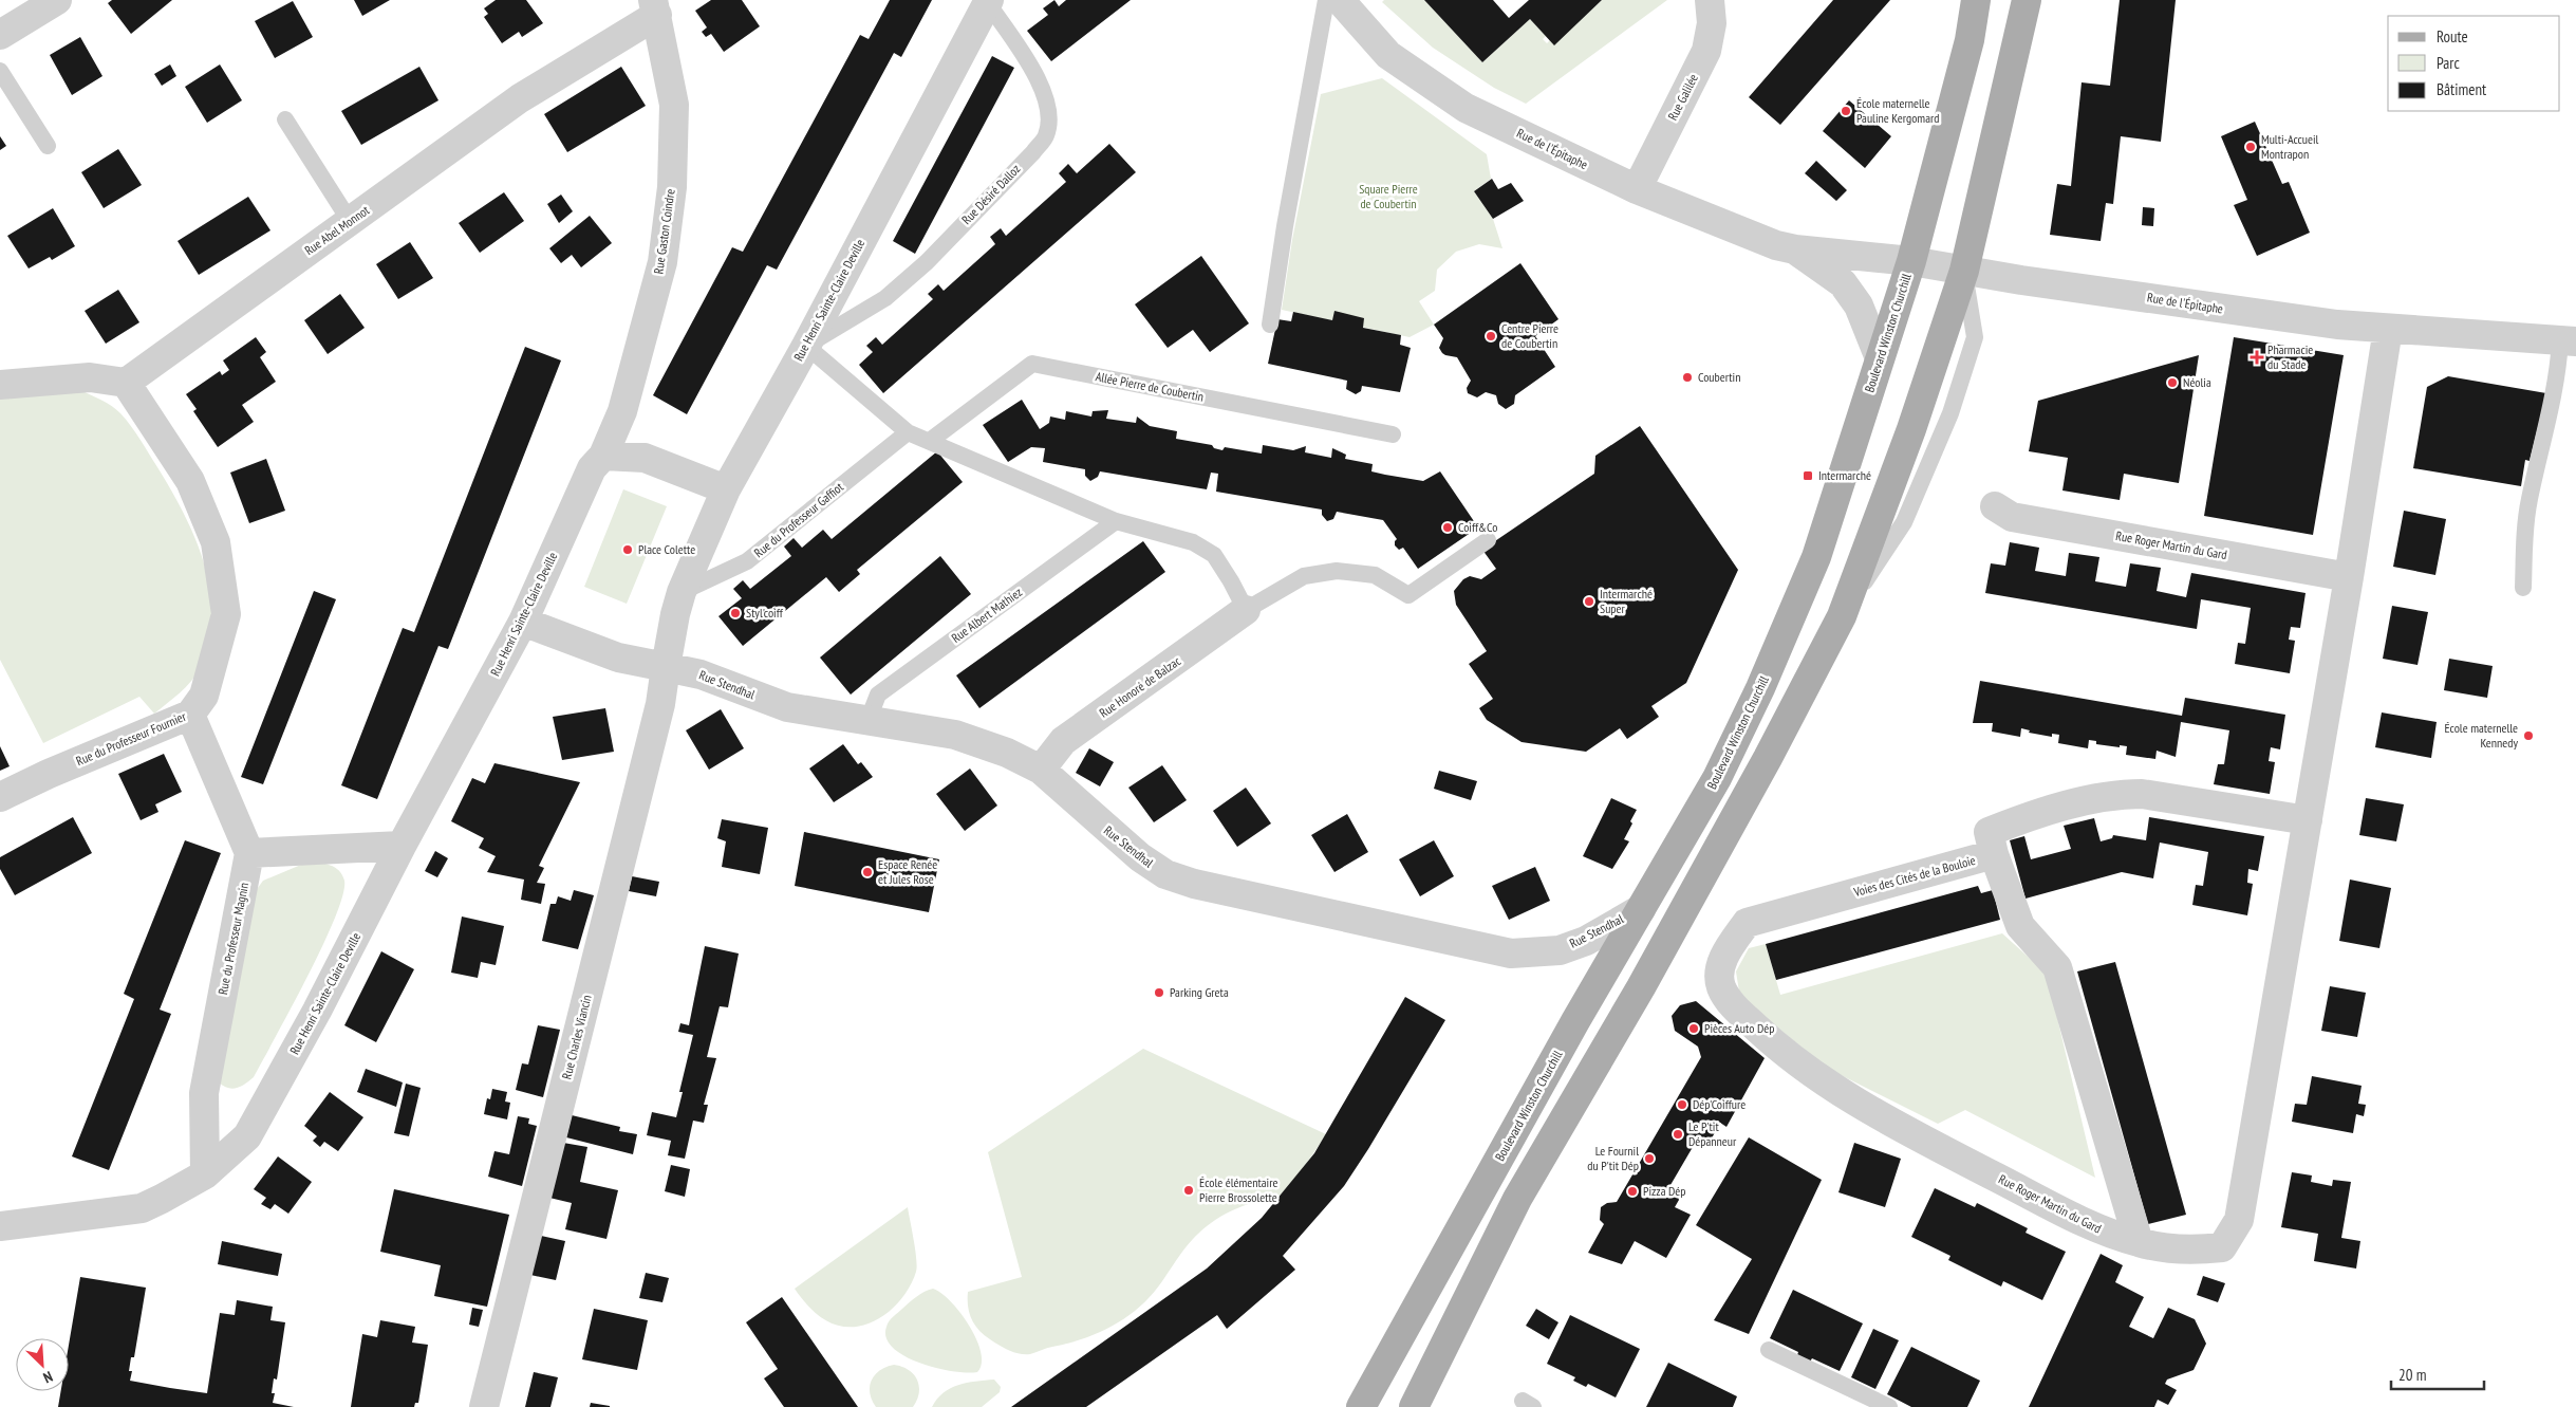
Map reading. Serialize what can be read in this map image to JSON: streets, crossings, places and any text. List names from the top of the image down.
{
  "streets": {
    "main road": ["Boulevard Winston Churchill"],
    "street": [
      "Rue Galilée",
      "Rue de l'Épitaphe",
      "Rue Abel Monnot",
      "Rue Gaston Coindre",
      "Rue Henri Sainte-Claire Deville",
      "Rue Roger Martin du Gard",
      "Rue Stendhal",
      "Rue Honoré de Balzac",
      "Rue du Professeur Fournier",
      "Voies des Cités de la Bouloie",
      "Rue du Professeur Magnin",
      "Rue Charles Viancin"
    ],
    "lane": [
      "Rue Désiré Dalloz",
      "Allée Pierre de Coubertin",
      "Rue du Professeur Gaffiot",
      "Rue Albert Mathiez"
    ]
  },
  "crossings": [
    ["Rue Galilée", "Rue de l'Épitaphe"],
    ["Rue de l'Épitaphe", "Boulevard Winston Churchill"],
    ["Rue de l'Épitaphe", "Rue Roger Martin du Gard"],
    ["Rue Désiré Dalloz", "Rue Henri Sainte-Claire Deville"],
    ["Rue Abel Monnot", "Rue Gaston Coindre"],
    ["Rue Abel Monnot", "Rue du Professeur Fournier"],
    ["Rue Gaston Coindre", "Rue Henri Sainte-Claire Deville"],
    ["Rue Henri Sainte-Claire Deville", "Rue du Professeur Magnin"],
    ["Boulevard Winston Churchill", "Rue Stendhal"],
    ["Rue Roger Martin du Gard", "Voies des Cités de la Bouloie"],
    ["Rue Albert Mathiez", "Rue Stendhal"],
    ["Rue Stendhal", "Rue Honoré de Balzac"],
    ["Rue Stendhal", "Rue Charles Viancin"]
  ],
  "parks": ["Square Pierre de Coubertin"],
  "places": {
    "other": [
      "École maternelle Pauline Kergomard",
      "Multi-Accueil Montrapon",
      "Centre Pierre de Coubertin",
      "Coubertin",
      "Néolia",
      "Coiff&Co",
      "Place Colette",
      "Intermarché Super",
      "Styl'coiff",
      "École maternelle Kennedy",
      "Espace Renée et Jules Rose",
      "Parking Greta",
      "Pièces Auto Dép",
      "Dép'Coiffure",
      "Le P'tit Dépanneur",
      "Le Fournil du P'tit Dép",
      "École élémentaire Pierre Brossolette",
      "Pizza Dép"
    ],
    "health": ["Pharmacie du Stade"],
    "transit": ["Intermarché"]
  },
  "legend": ["Route", "Parc", "Bâtiment"],
  "scale_bar": "20 m",
  "north": "bottom right"
}
